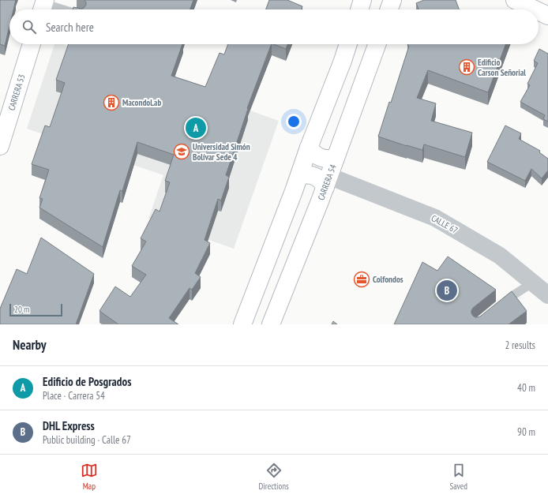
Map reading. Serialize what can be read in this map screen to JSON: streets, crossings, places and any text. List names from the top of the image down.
{
  "streets": {
    "main road": ["CARRERA 53", "CARRERA 54"],
    "street": ["CALLE 67"]
  },
  "crossings": [
    ["CARRERA 54", "CALLE 67"]
  ],
  "places": {
    "building": ["Edificio Carson Señorial", "MacondoLab"],
    "school or university": ["Universidad Simón Bolívar Sede 4"],
    "office": ["Colfondos"]
  },
  "scale_bar": "20 m",
  "page": {
    "search": "Search here",
    "pins": ["A", "B"],
    "scale": "20 m",
    "heading": ["Nearby", "2 results"],
    "list": [
      {
        "mark": "A",
        "name": "Edificio de Posgrados",
        "note": "Place · Carrera 54",
        "value": "40 m"
      },
      {
        "mark": "B",
        "name": "DHL Express",
        "note": "Public building · Calle 67",
        "value": "90 m"
      }
    ],
    "nav": ["Map", "Directions", "Saved"]
  }
}
